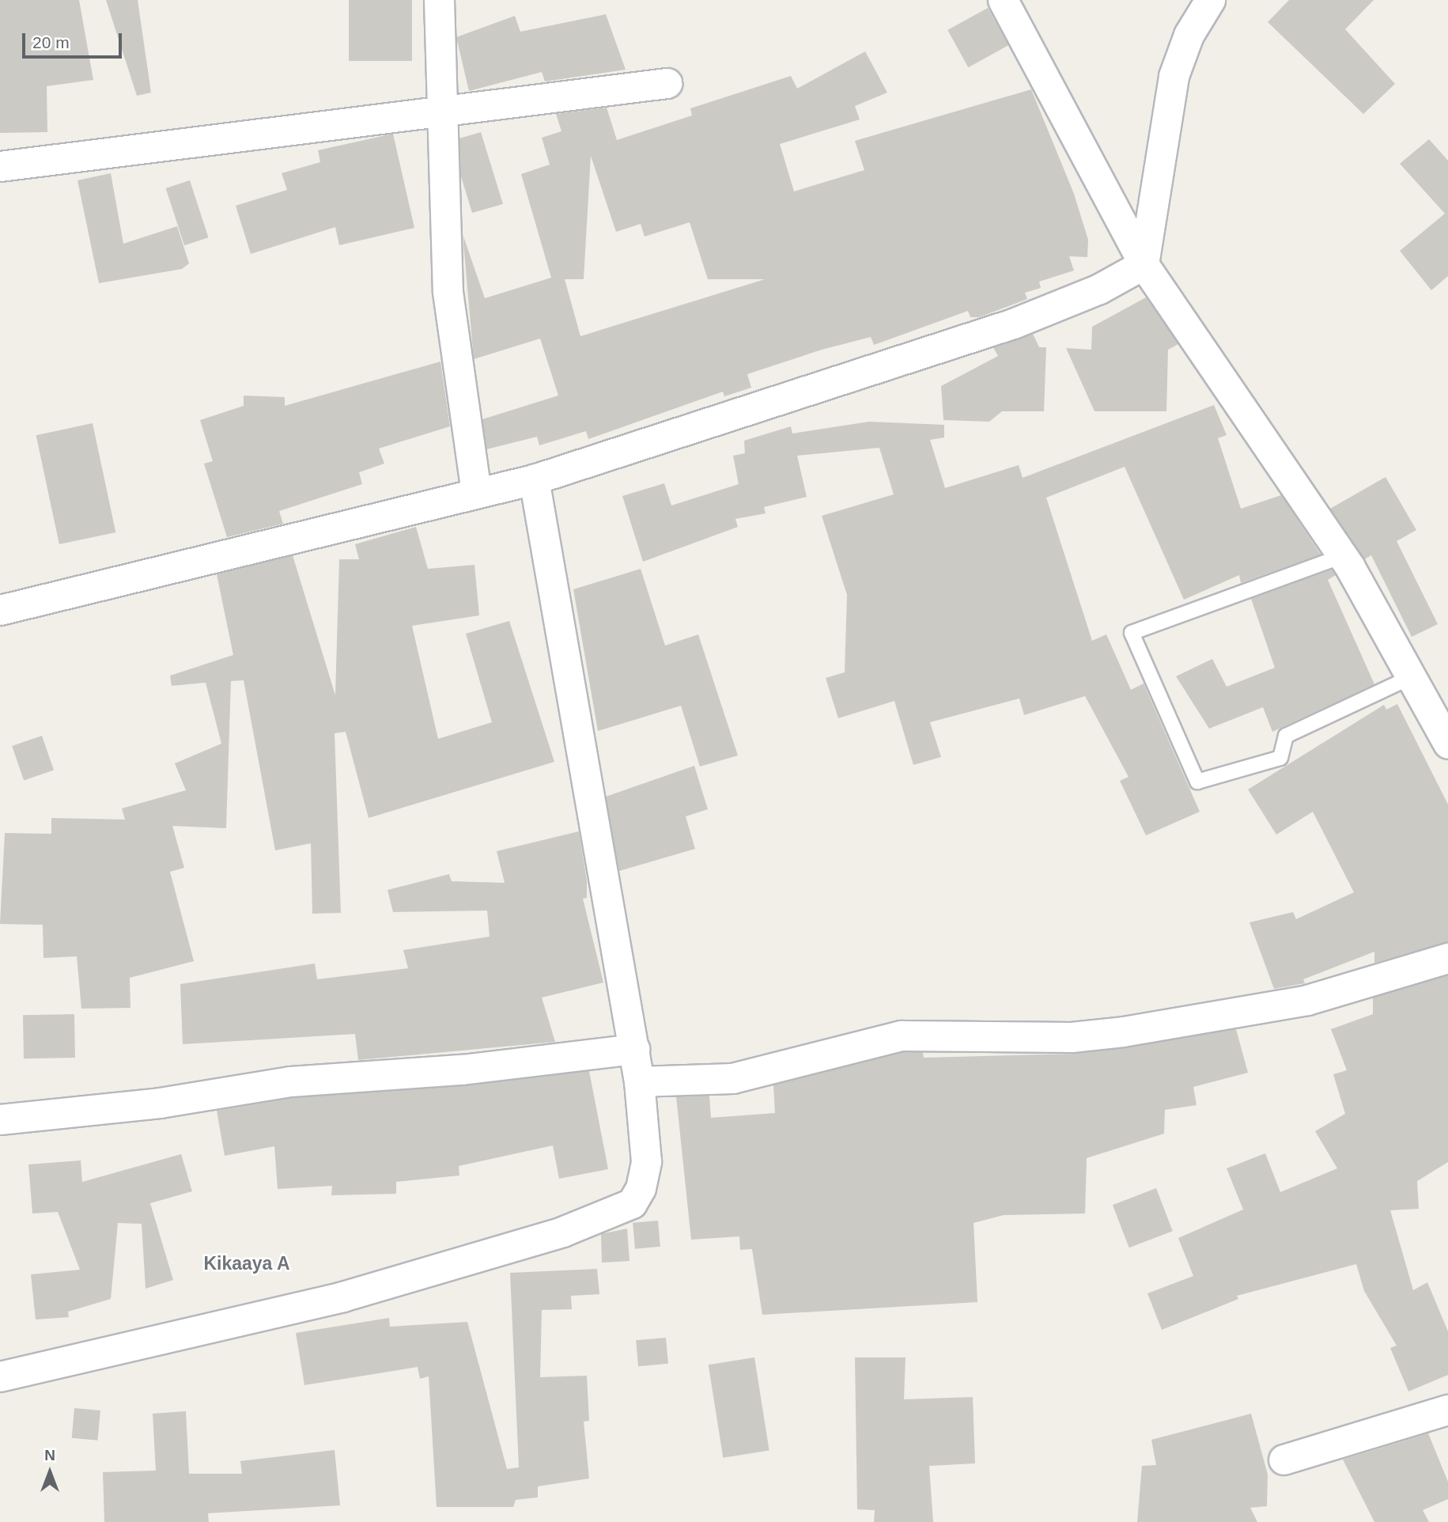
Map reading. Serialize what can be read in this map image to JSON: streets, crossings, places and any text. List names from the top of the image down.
{
  "districts": ["Kikaaya A"],
  "scale_bar": "20 m",
  "north": "top"
}
